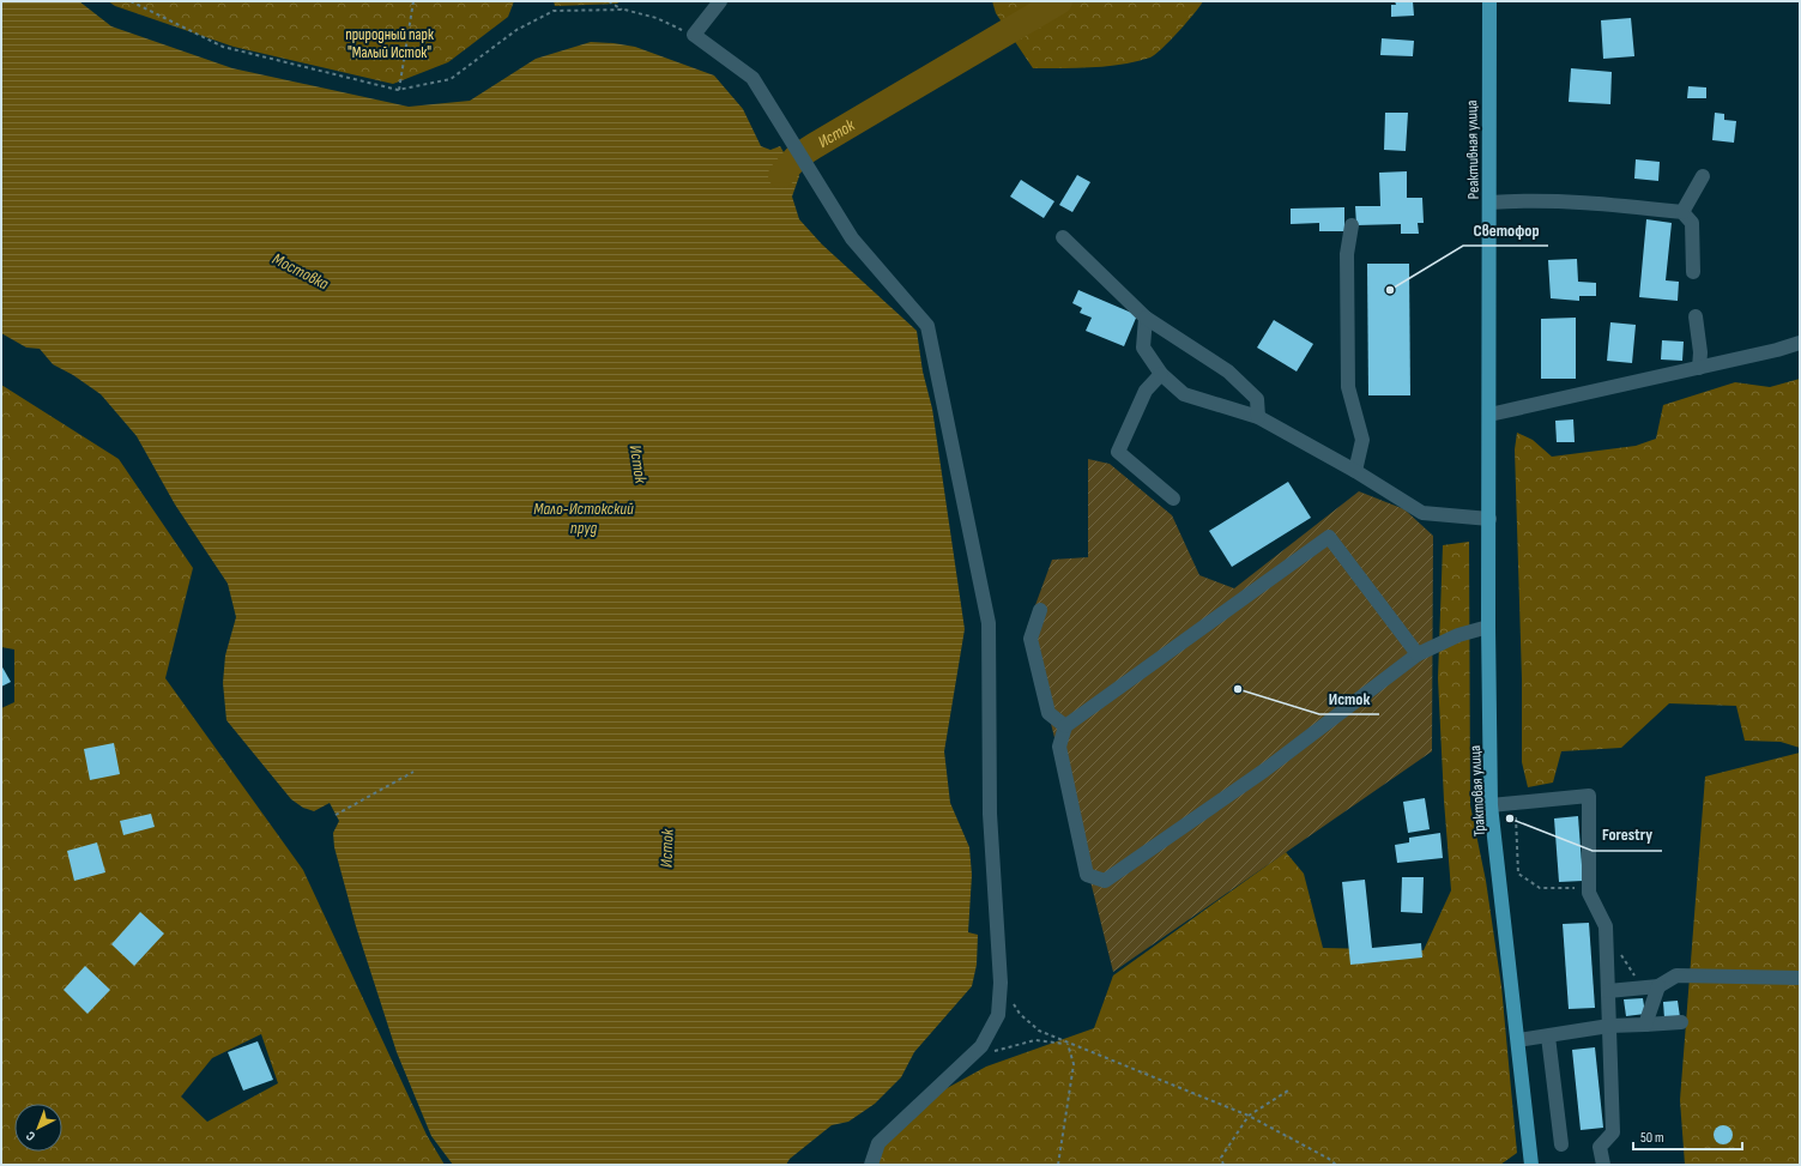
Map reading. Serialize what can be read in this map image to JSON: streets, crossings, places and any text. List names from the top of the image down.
{
  "streets": {
    "main road": ["Реактивная улица", "Трактовая улица"]
  },
  "crossings": [
    ["Реактивная улица", "Трактовая улица"]
  ],
  "water": ["Исток", "Мостовка", "Мало-Истокский пруд"],
  "parks": ["природный парк \"Малый Исток\""],
  "places": ["Светофор", "Исток", "Forestry"],
  "scale_bar": "50 m",
  "north": "bottom left"
}
